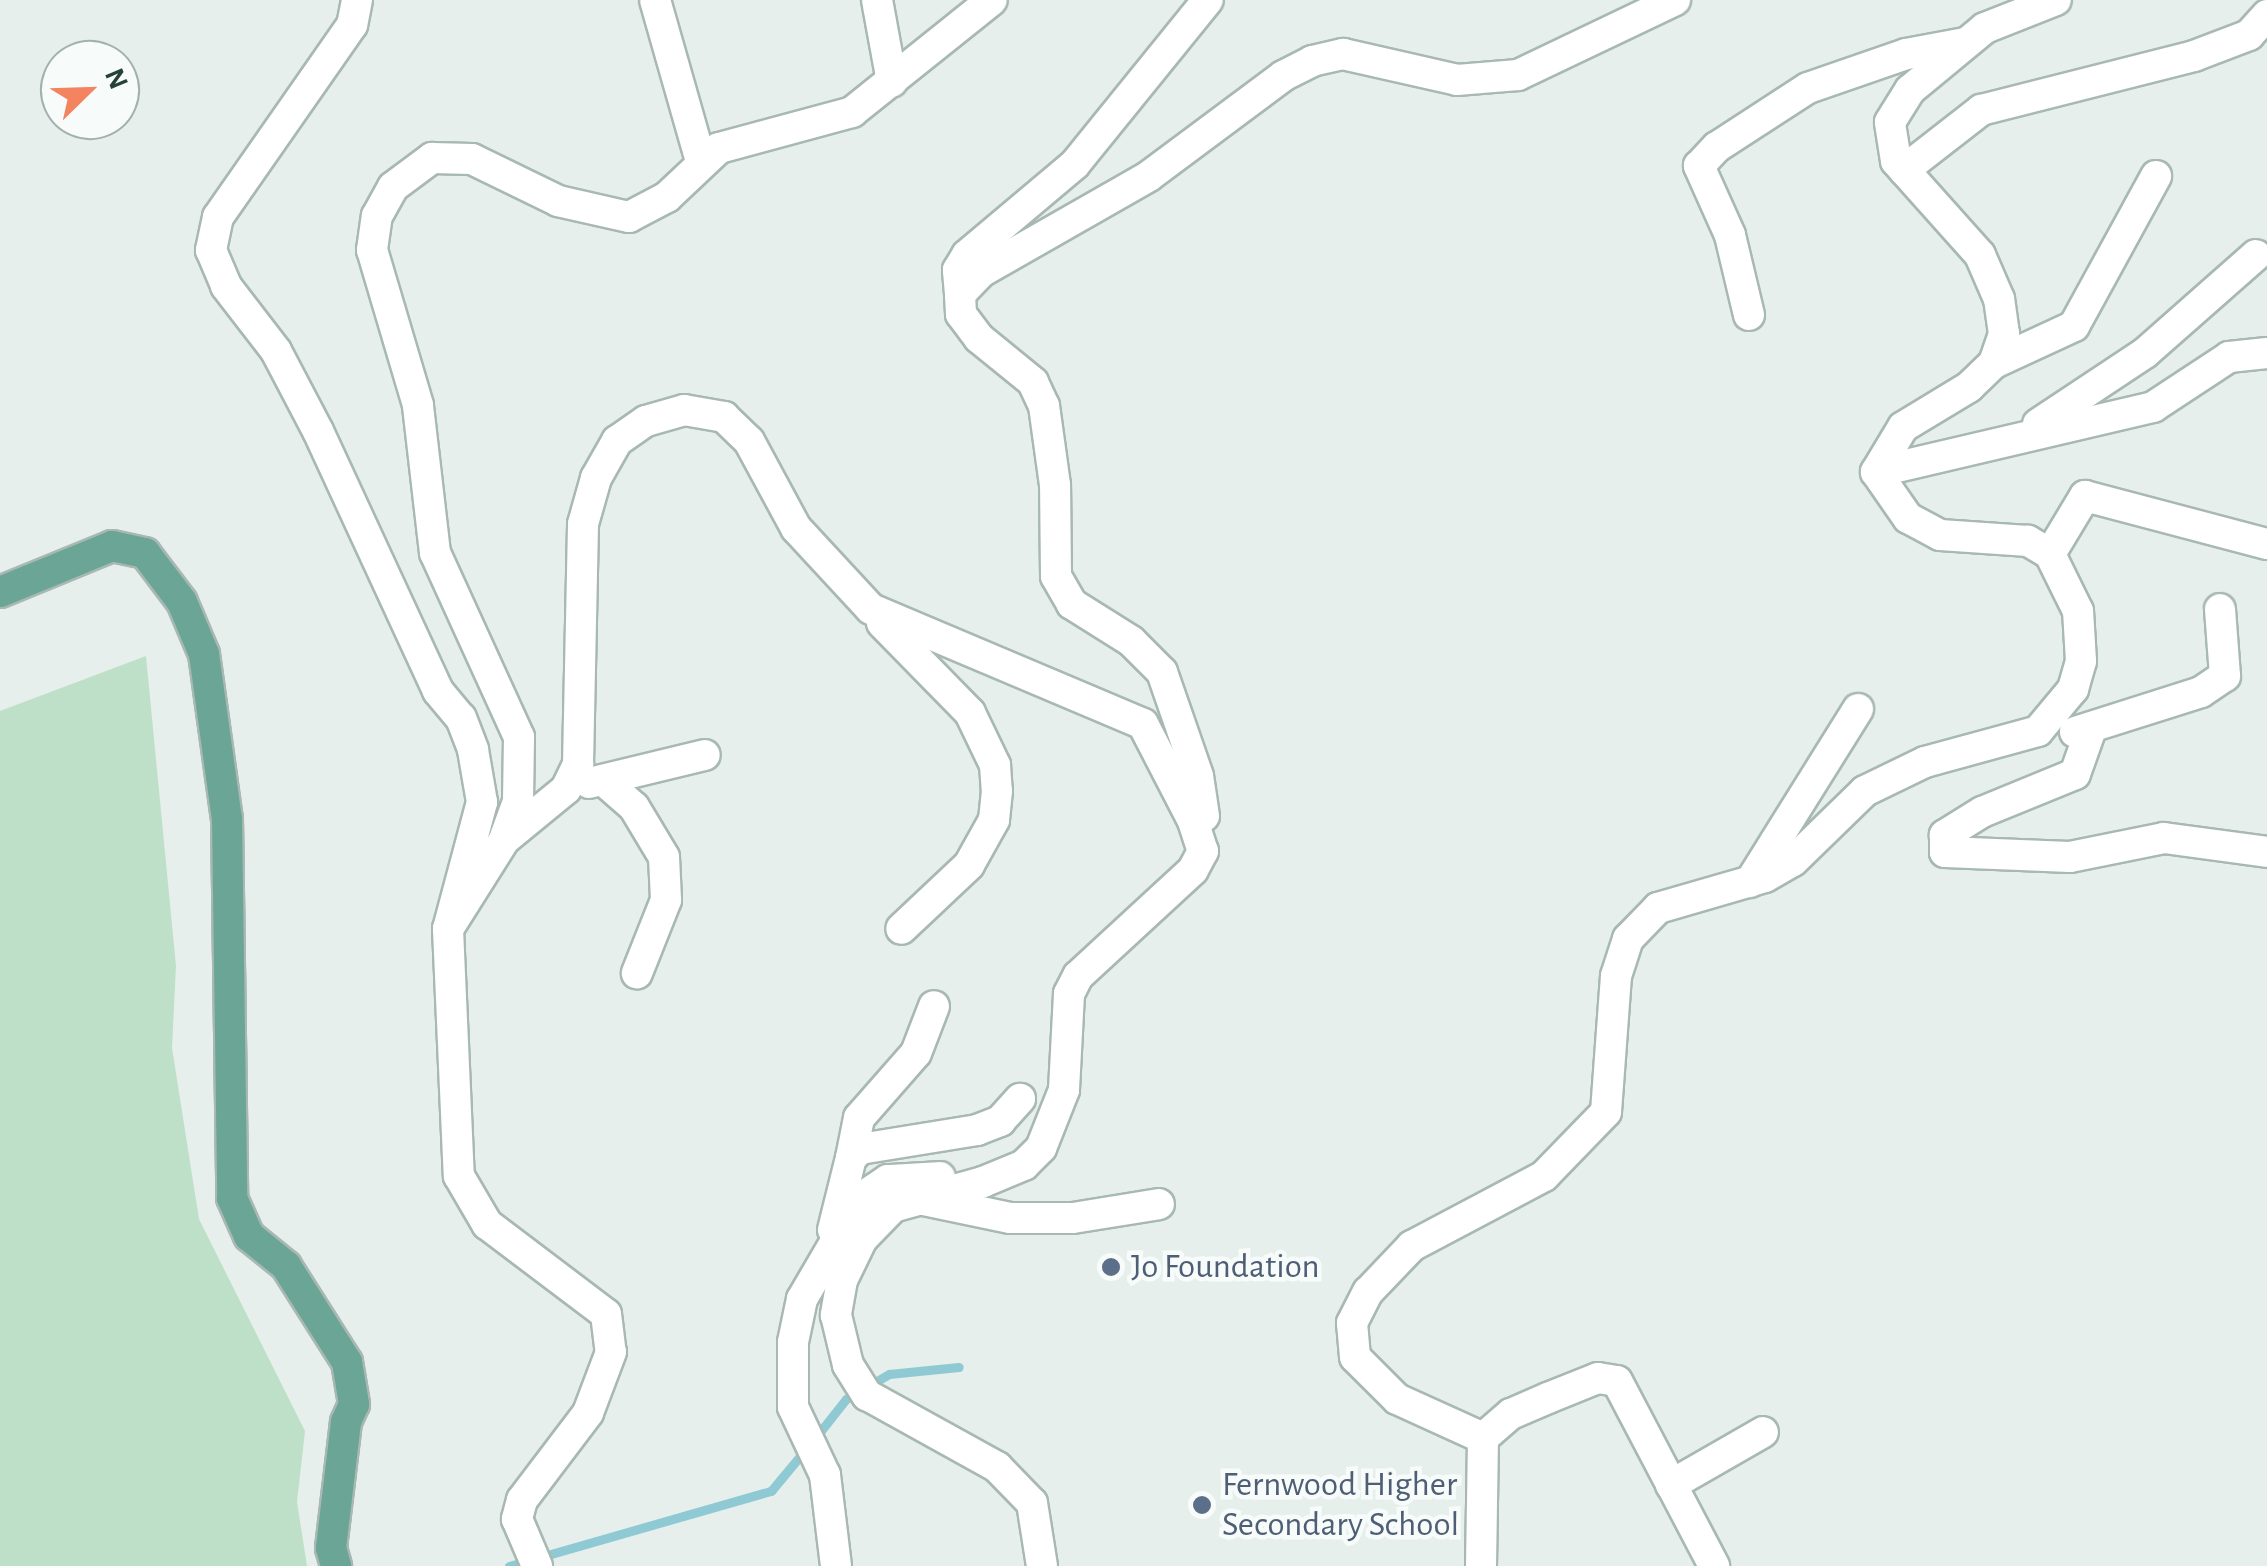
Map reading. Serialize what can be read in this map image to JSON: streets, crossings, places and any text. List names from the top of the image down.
{
  "places": ["Jo Foundation", "Fernwood Higher Secondary School"],
  "north": "top right"
}
